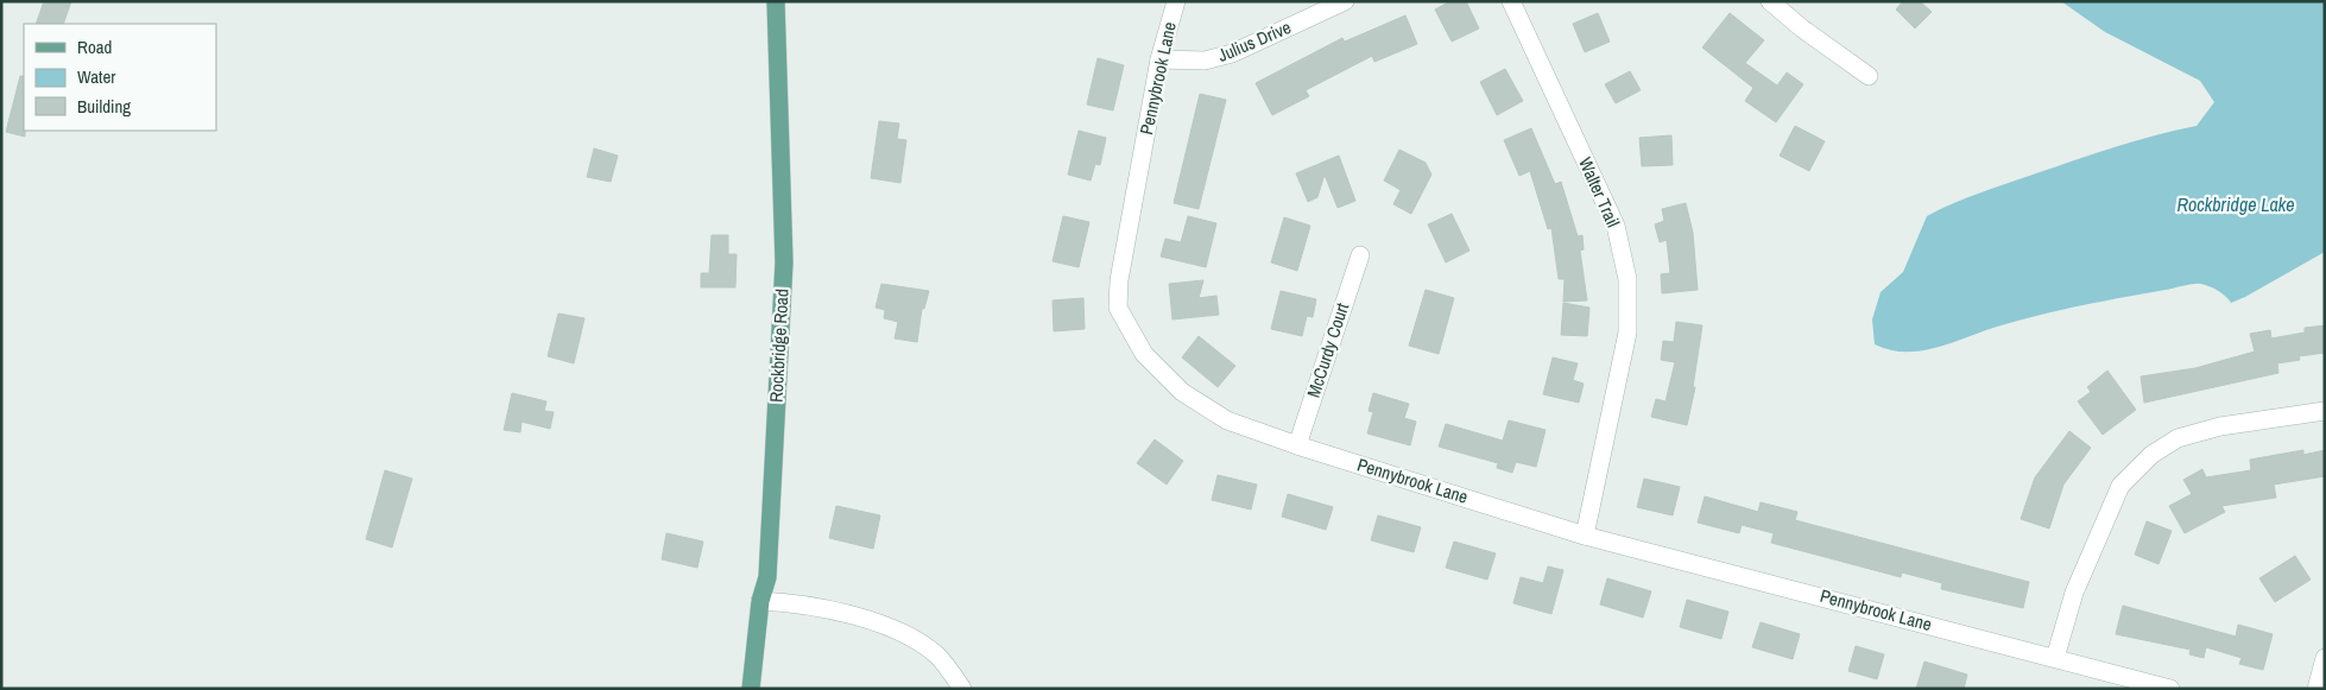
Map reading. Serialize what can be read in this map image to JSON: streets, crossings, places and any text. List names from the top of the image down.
{
  "streets": {
    "main road": ["Rockbridge Road"],
    "street": [
      "Julius Drive",
      "Pennybrook Lane",
      "Walter Trail",
      "McCurdy Court"
    ]
  },
  "crossings": [
    ["Julius Drive", "Pennybrook Lane"],
    ["Pennybrook Lane", "Walter Trail"],
    ["Pennybrook Lane", "McCurdy Court"]
  ],
  "water": ["Rockbridge Lake"],
  "legend": ["Road", "Water", "Building"]
}
